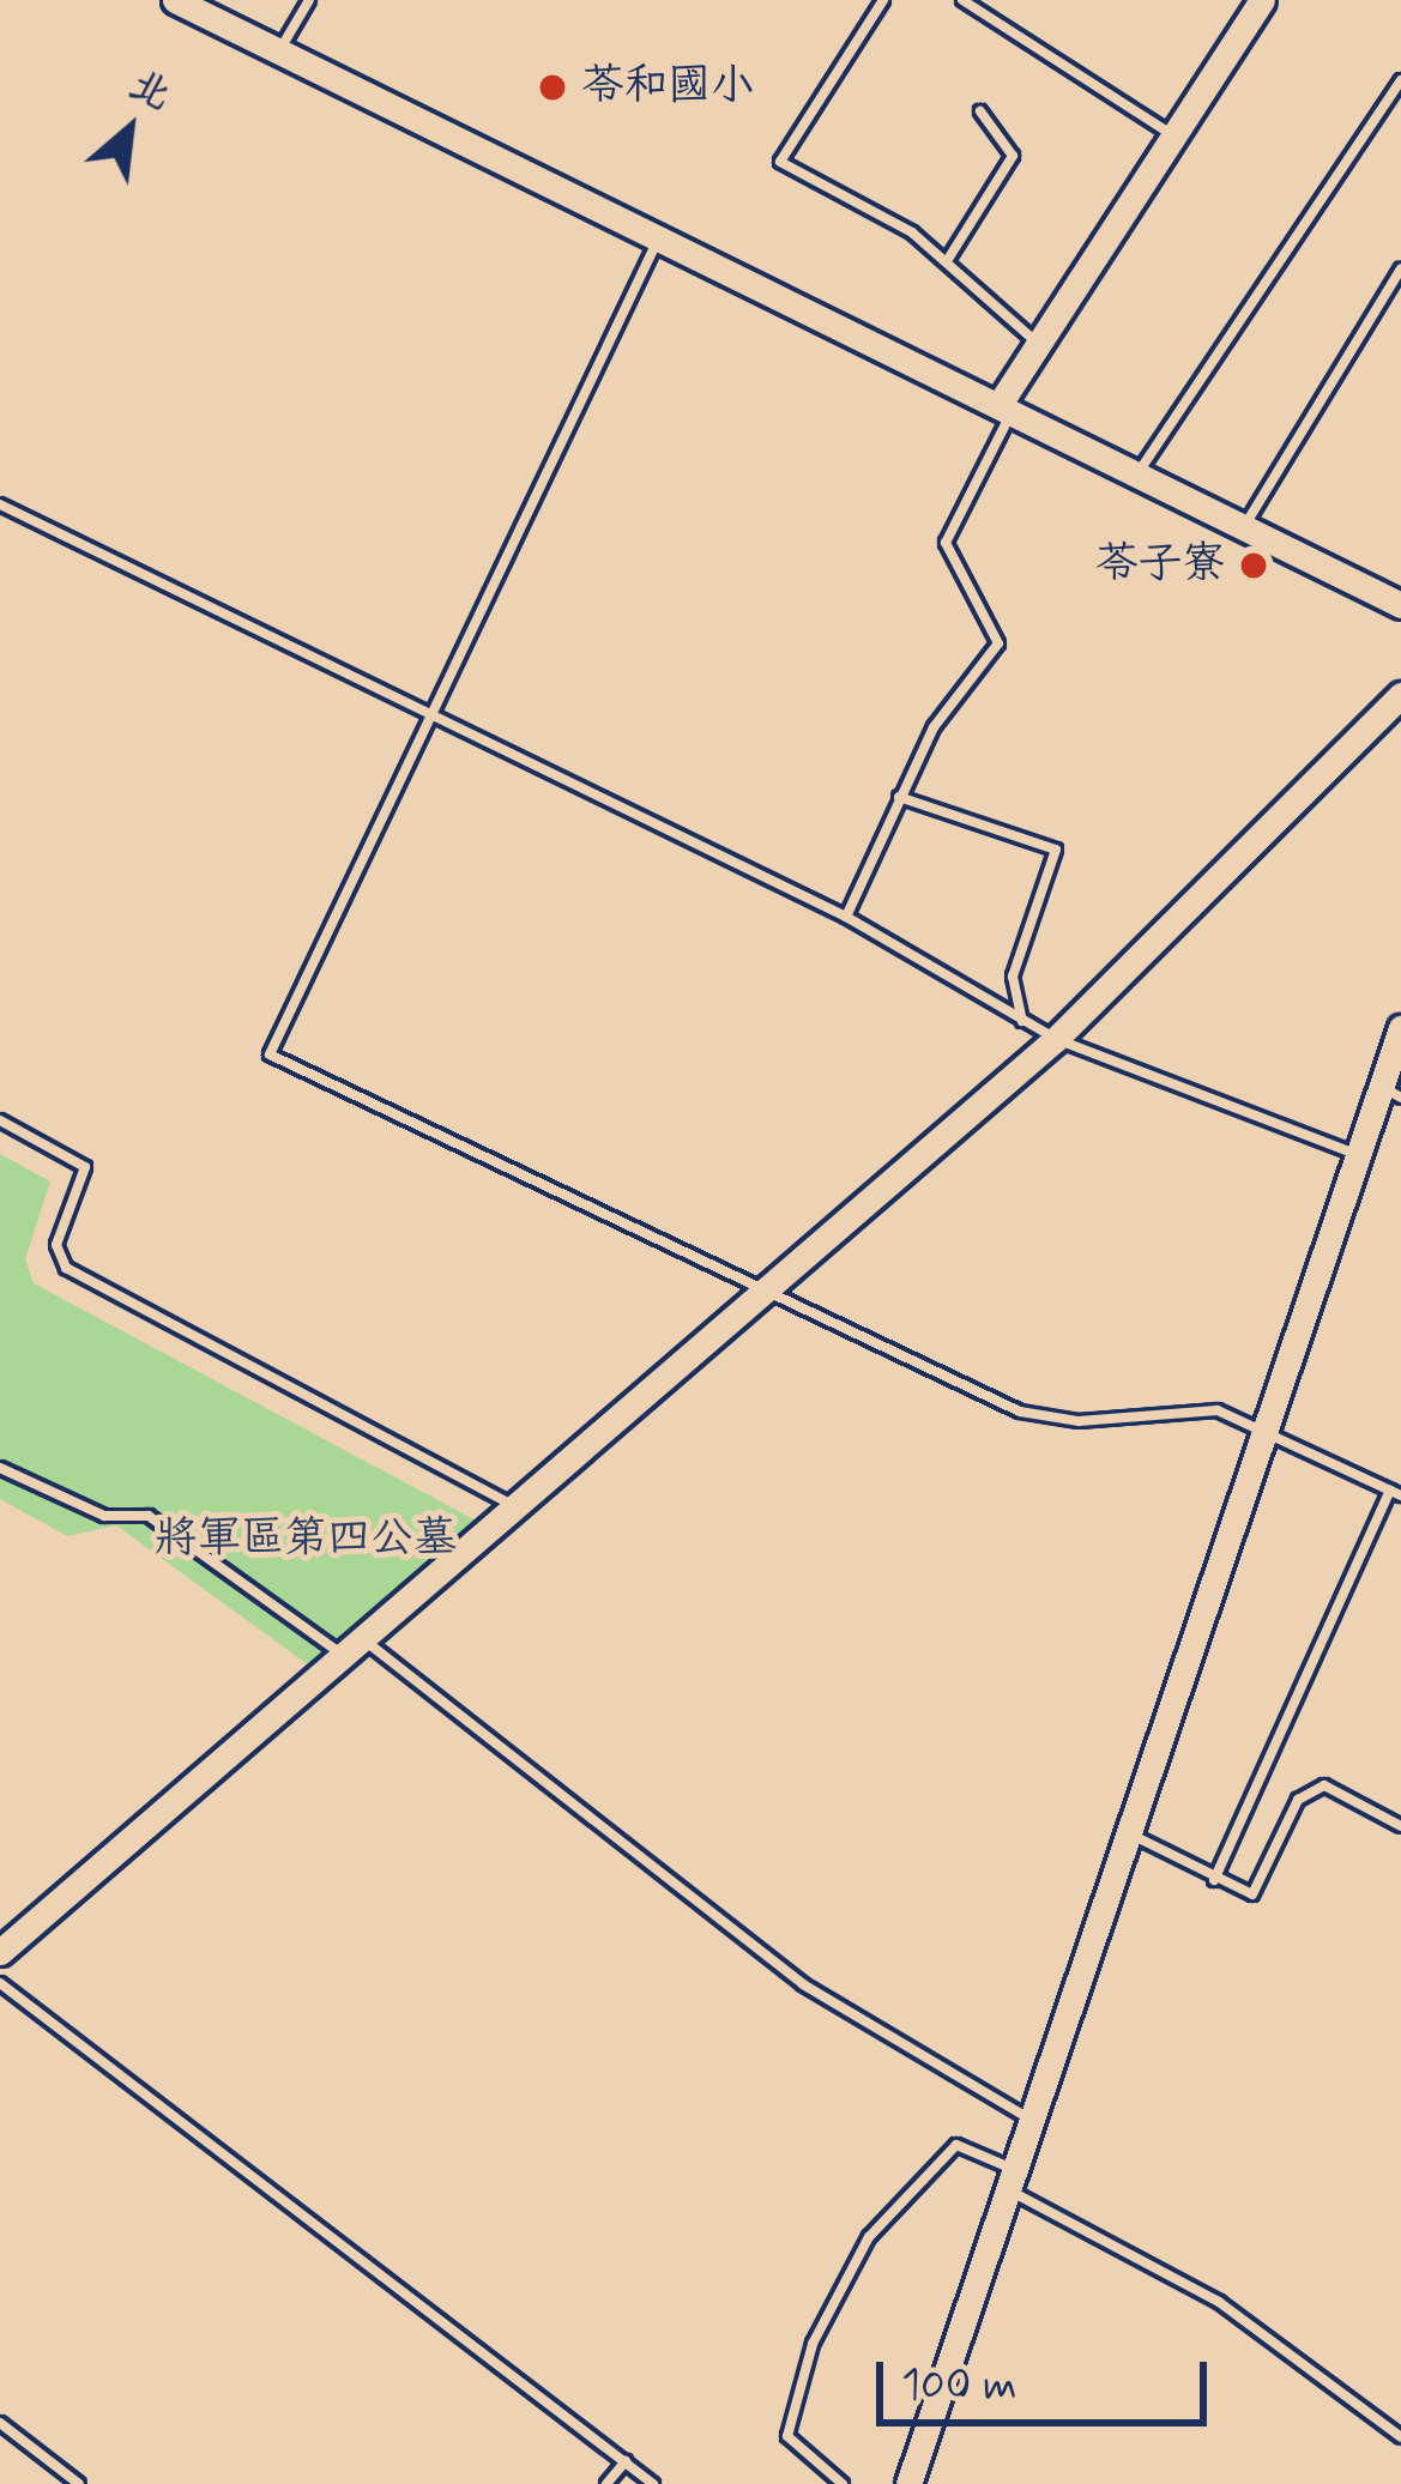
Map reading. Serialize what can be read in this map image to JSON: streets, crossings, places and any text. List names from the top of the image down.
{
  "parks": ["將軍區第四公墓"],
  "places": ["苓和國小", "苓子寮"],
  "scale_bar": "100 m",
  "north": "top right"
}
